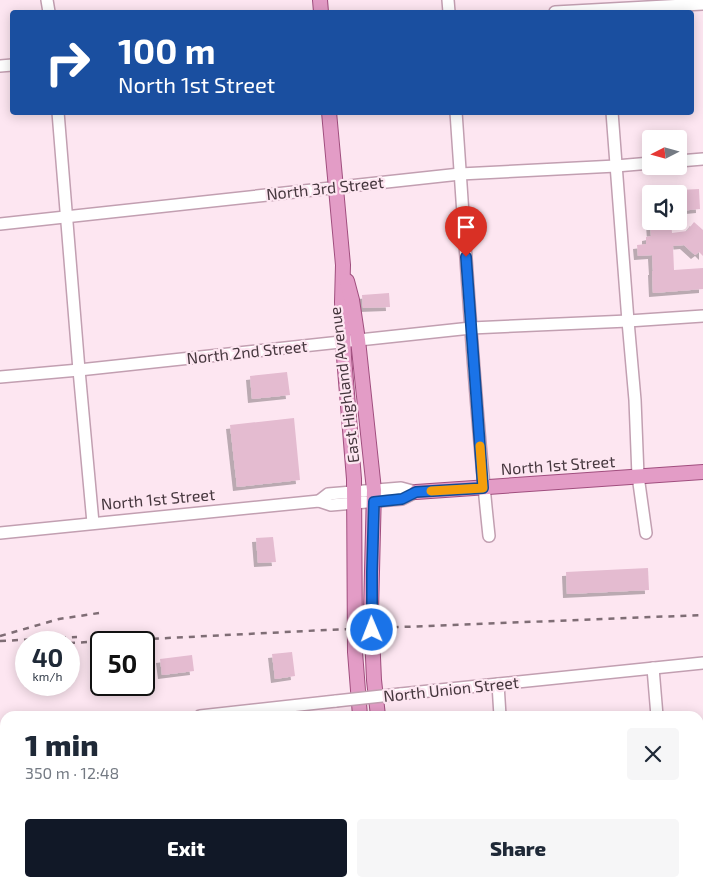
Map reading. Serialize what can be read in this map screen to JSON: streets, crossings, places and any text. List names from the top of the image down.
{
  "streets": {
    "main road": ["East Highland Avenue", "North 1st Street"],
    "street": ["North 3rd Street", "North 2nd Street", "North Union Street"]
  },
  "crossings": [
    ["North 3rd Street", "East Highland Avenue"],
    ["North 2nd Street", "East Highland Avenue"],
    ["East Highland Avenue", "North 1st Street"]
  ],
  "north": "left",
  "page": {
    "turn": ["100 m", "North 1st Street"],
    "speed": "40 km/h",
    "limit": "50",
    "heading": ["1 min", "350 m · 12:48"],
    "buttons": ["Exit", "Share"]
  }
}
